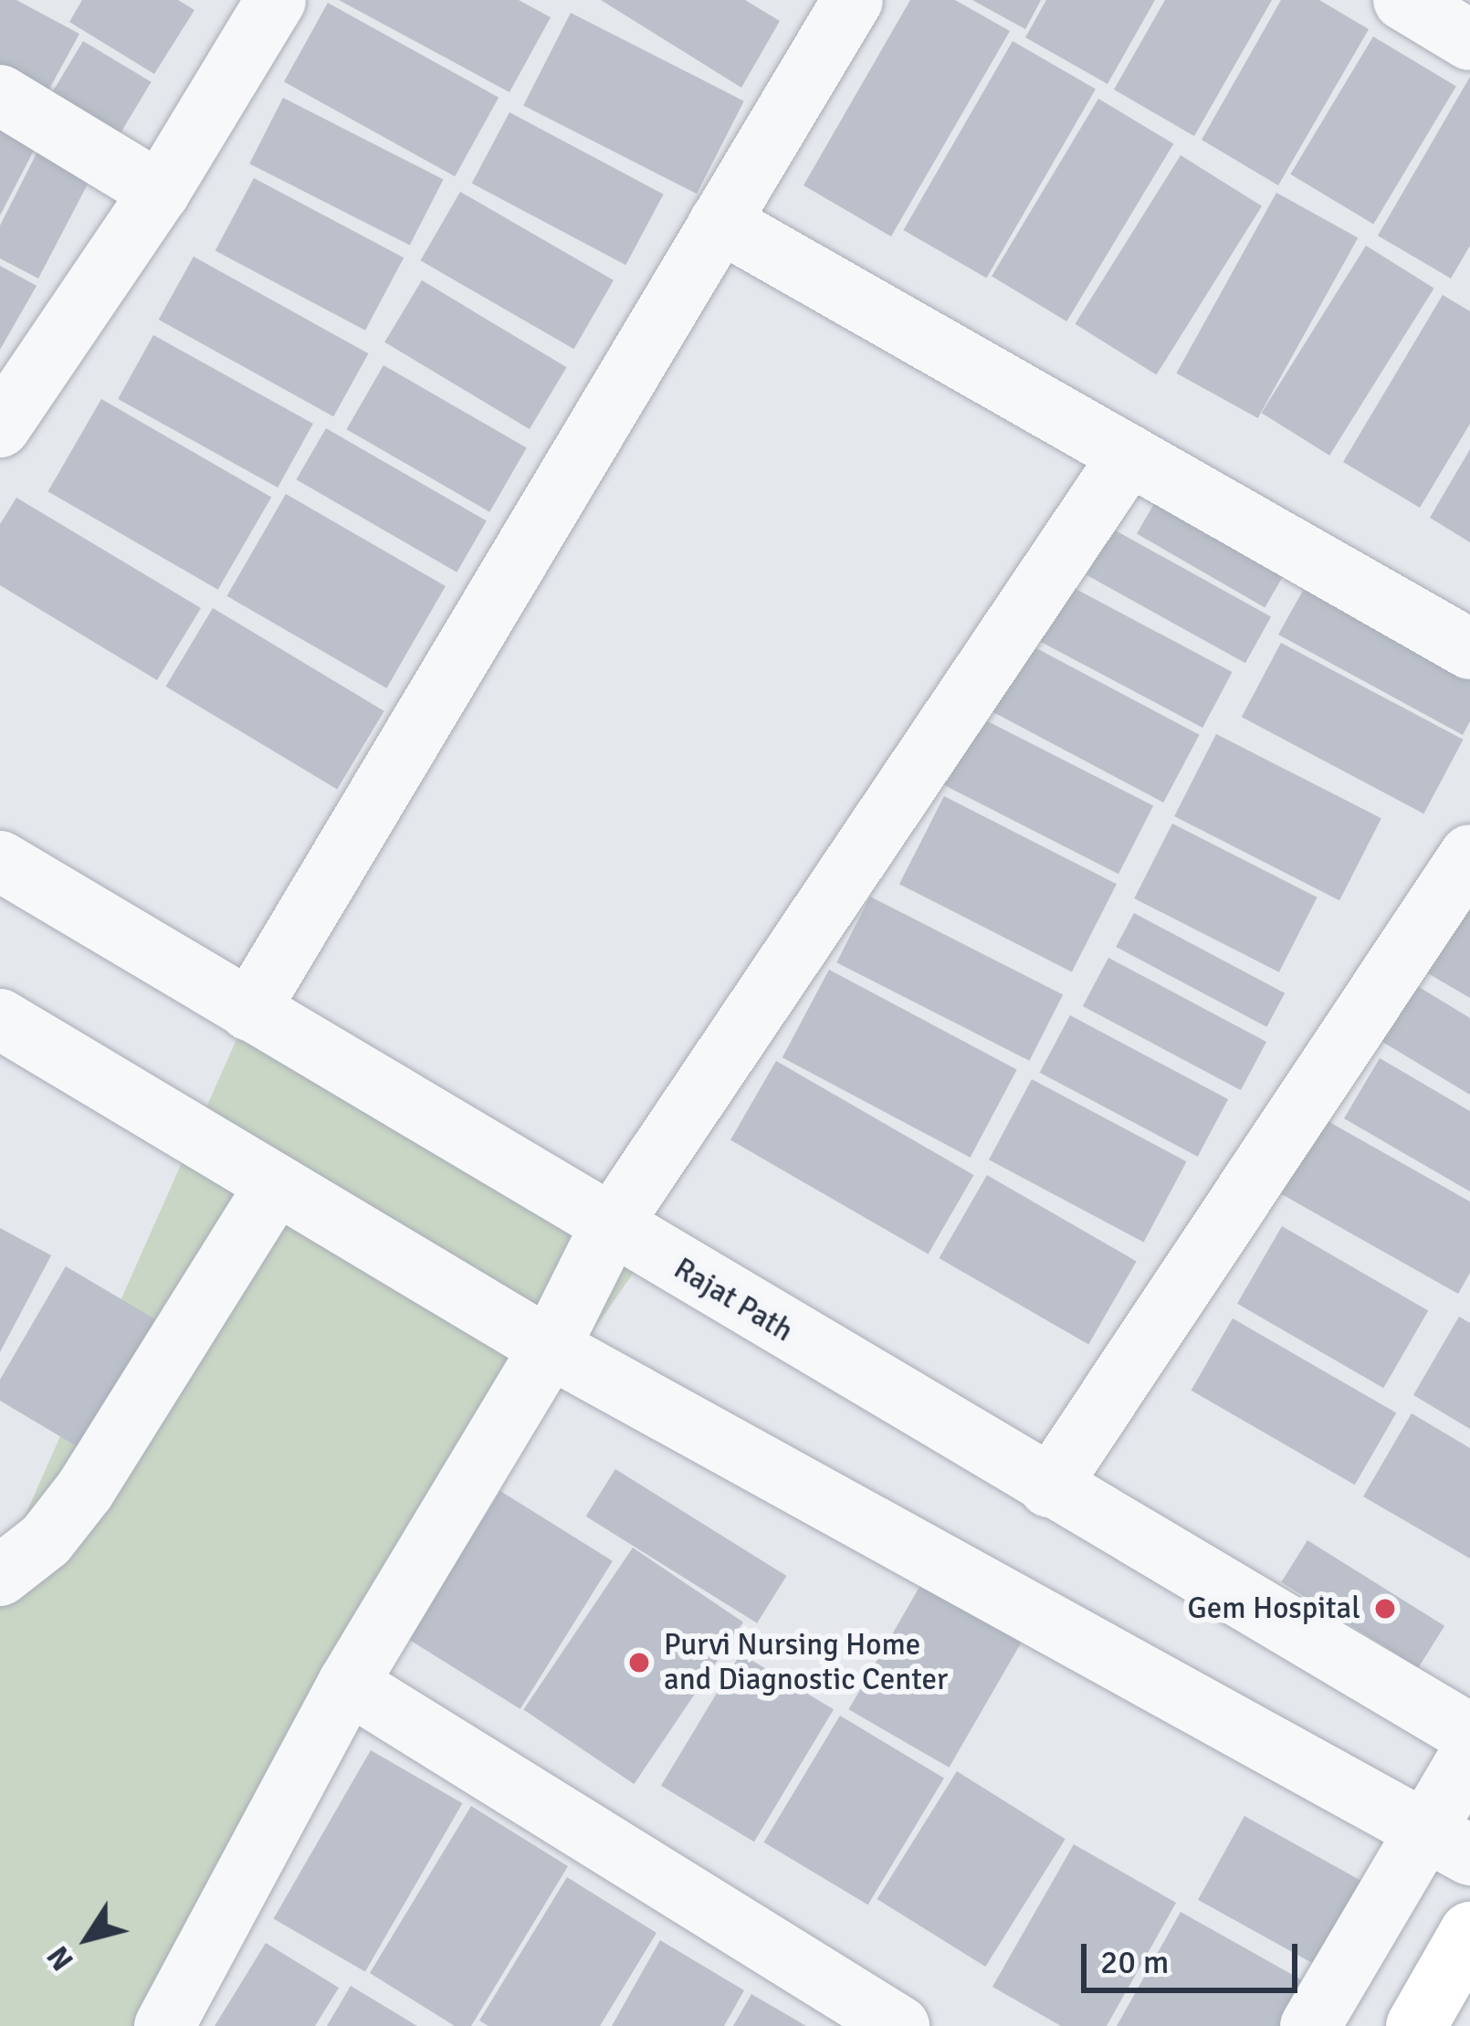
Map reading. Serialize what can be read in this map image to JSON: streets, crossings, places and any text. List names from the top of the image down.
{
  "streets": {
    "street": ["Rajat Path"]
  },
  "places": ["Gem Hospital", "Purvi Nursing Home and Diagnostic Center"],
  "scale_bar": "20 m",
  "north": "bottom left"
}
